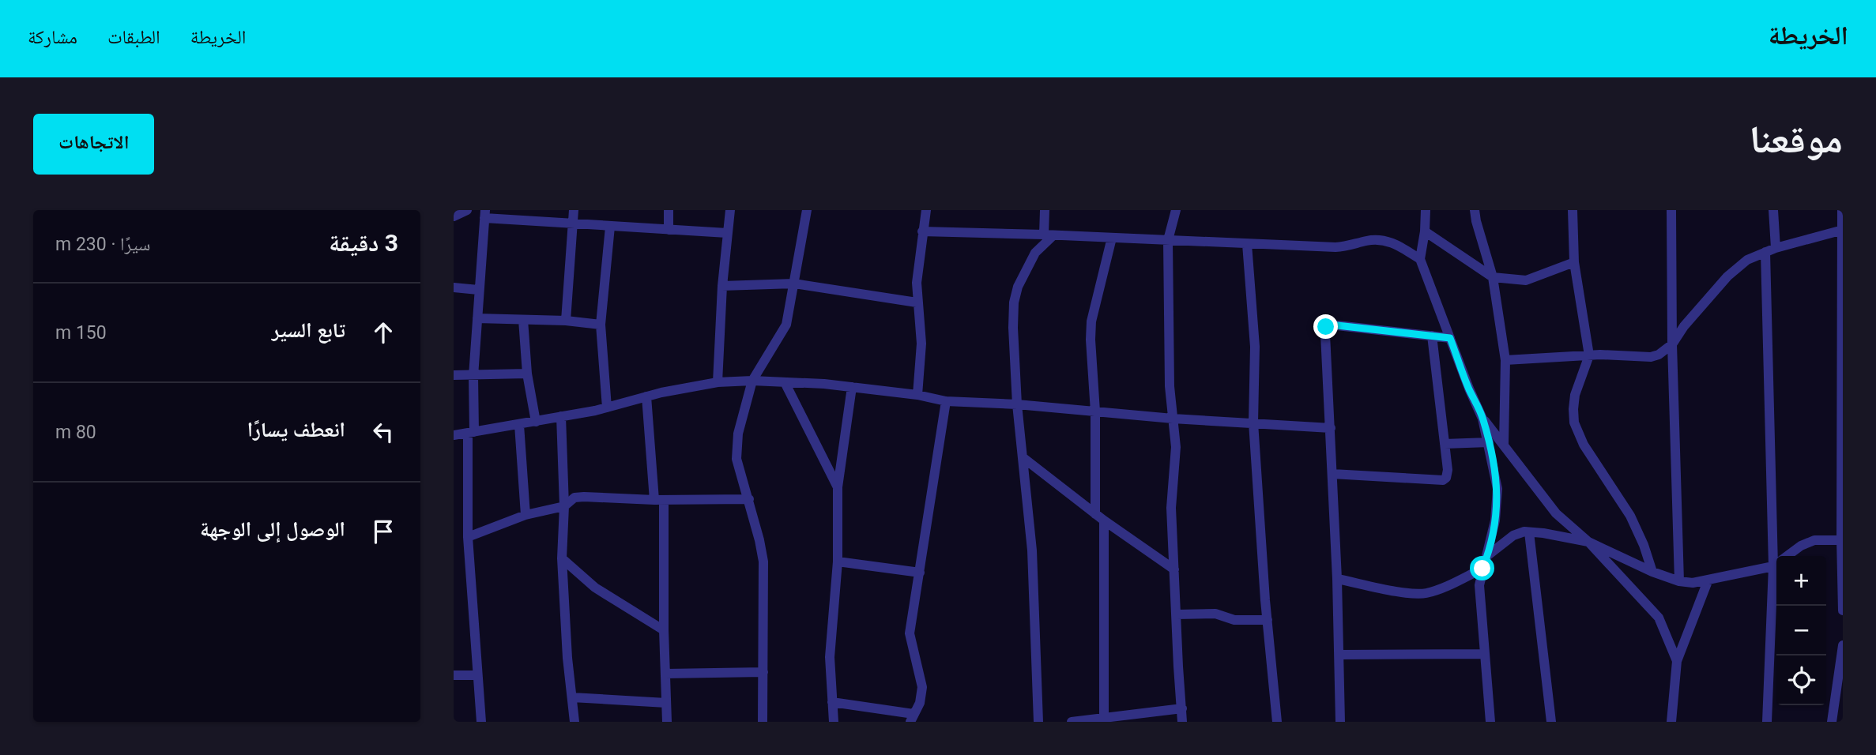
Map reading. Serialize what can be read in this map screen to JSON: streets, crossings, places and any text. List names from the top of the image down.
{
  "page": {
    "header": "الخريطة",
    "nav": ["الخريطة", "الطبقات", "مشاركة"],
    "title": "موقعنا",
    "buttons": "الاتجاهات",
    "heading": ["3 دقيقة", "سيرًا · 230 m"],
    "list": [
      ["تابع السير", "150 m"],
      ["انعطف يسارًا", "80 m"],
      "الوصول إلى الوجهة"
    ],
    "map_buttons": ["+", "−"]
  }
}
